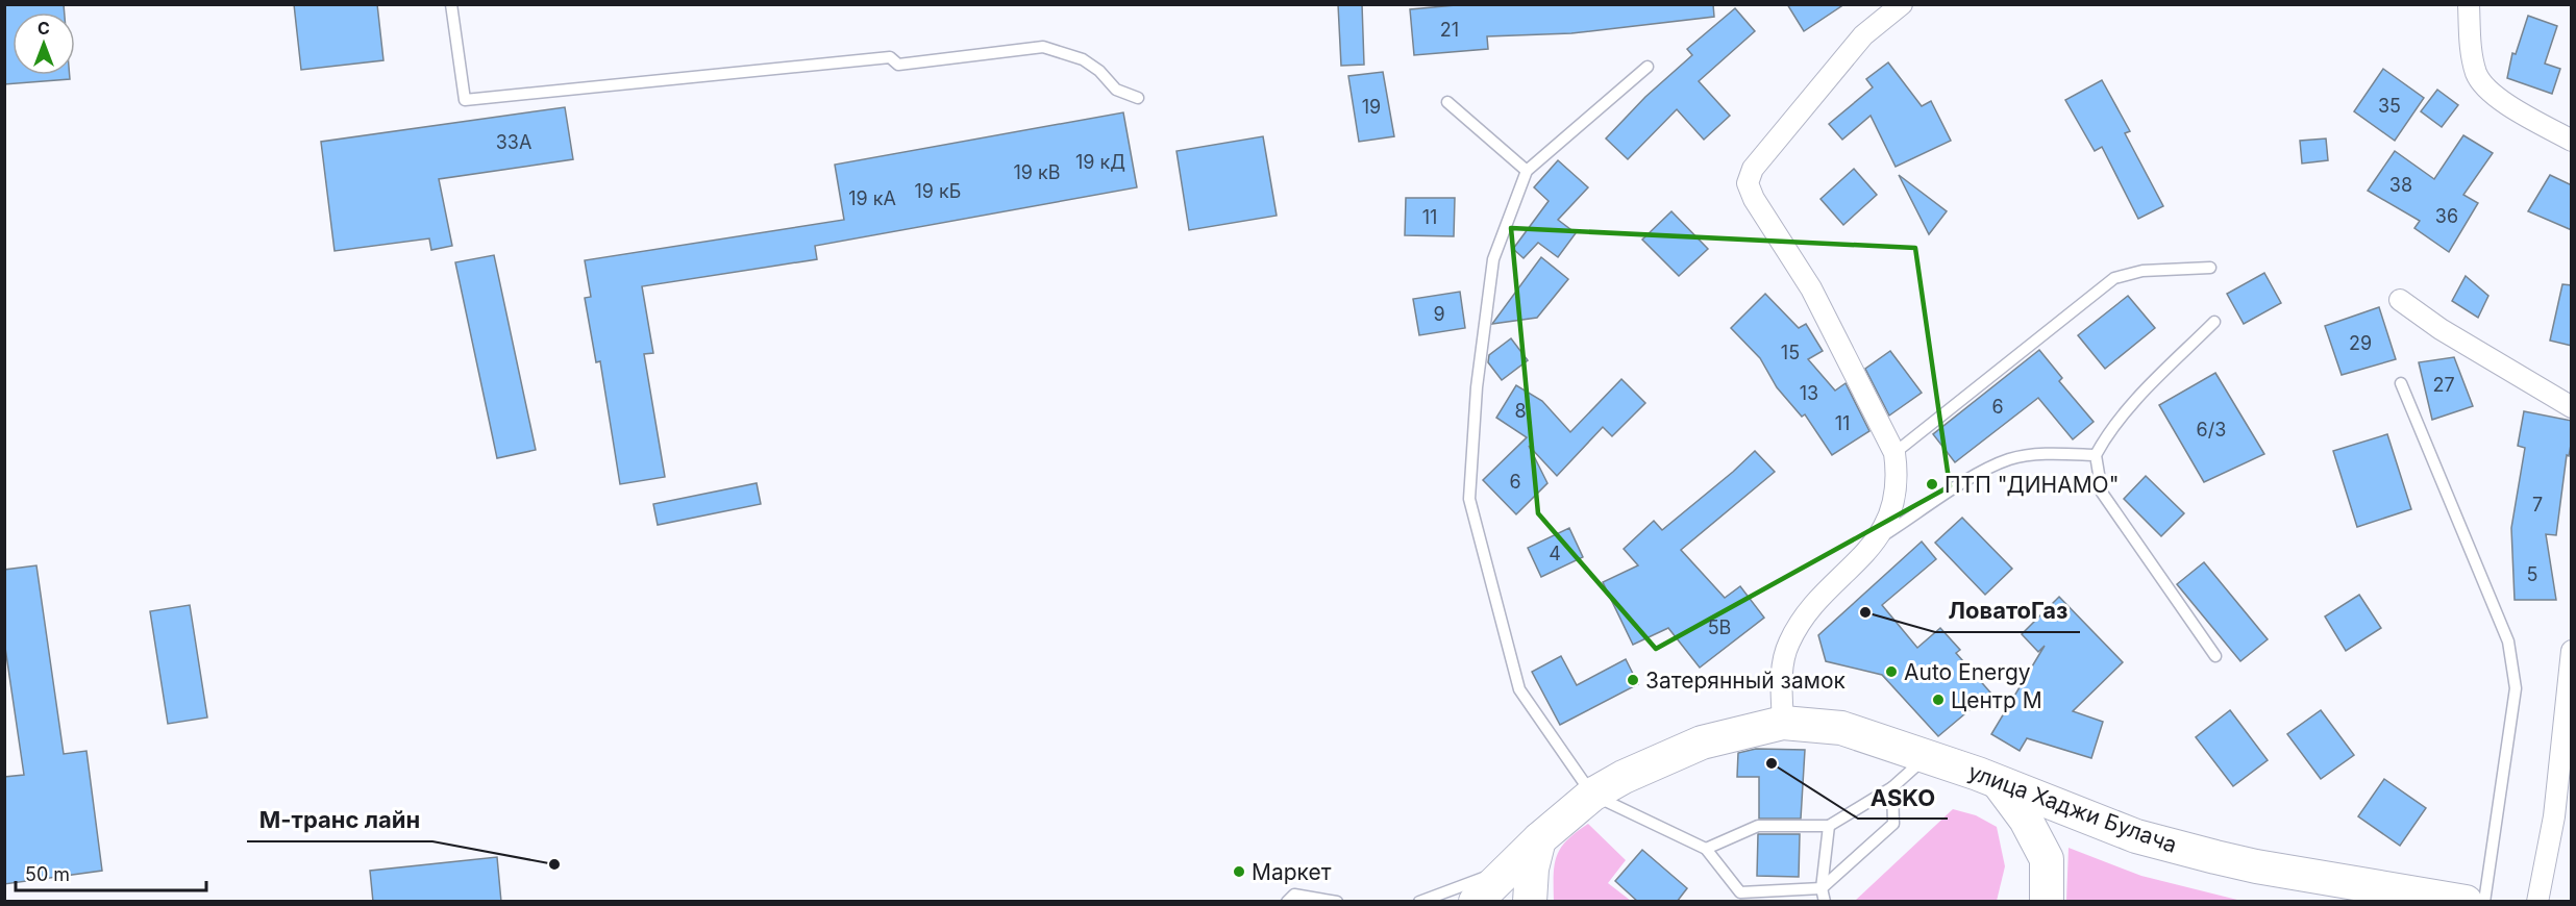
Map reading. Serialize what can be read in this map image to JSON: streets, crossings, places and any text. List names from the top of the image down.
{
  "streets": {
    "main road": ["улица Хаджи Булача"]
  },
  "places": [
    "ПТП \"ДИНАМО\"",
    "ЛоватоГаз",
    "Auto Energy",
    "Затерянный замок",
    "Центр М",
    "ASKO",
    "М-транс лайн",
    "Маркет"
  ],
  "house_numbers": [
    "21",
    "35",
    "19",
    "33А",
    "19 кД",
    "19 кВ",
    "38",
    "19 кБ",
    "19 кА",
    "36",
    "11",
    "9",
    "29",
    "15",
    "27",
    "13",
    "6",
    "8",
    "11",
    "6/3",
    "6",
    "7",
    "4",
    "5",
    "5В"
  ],
  "scale_bar": "50 m",
  "north": "top"
}
